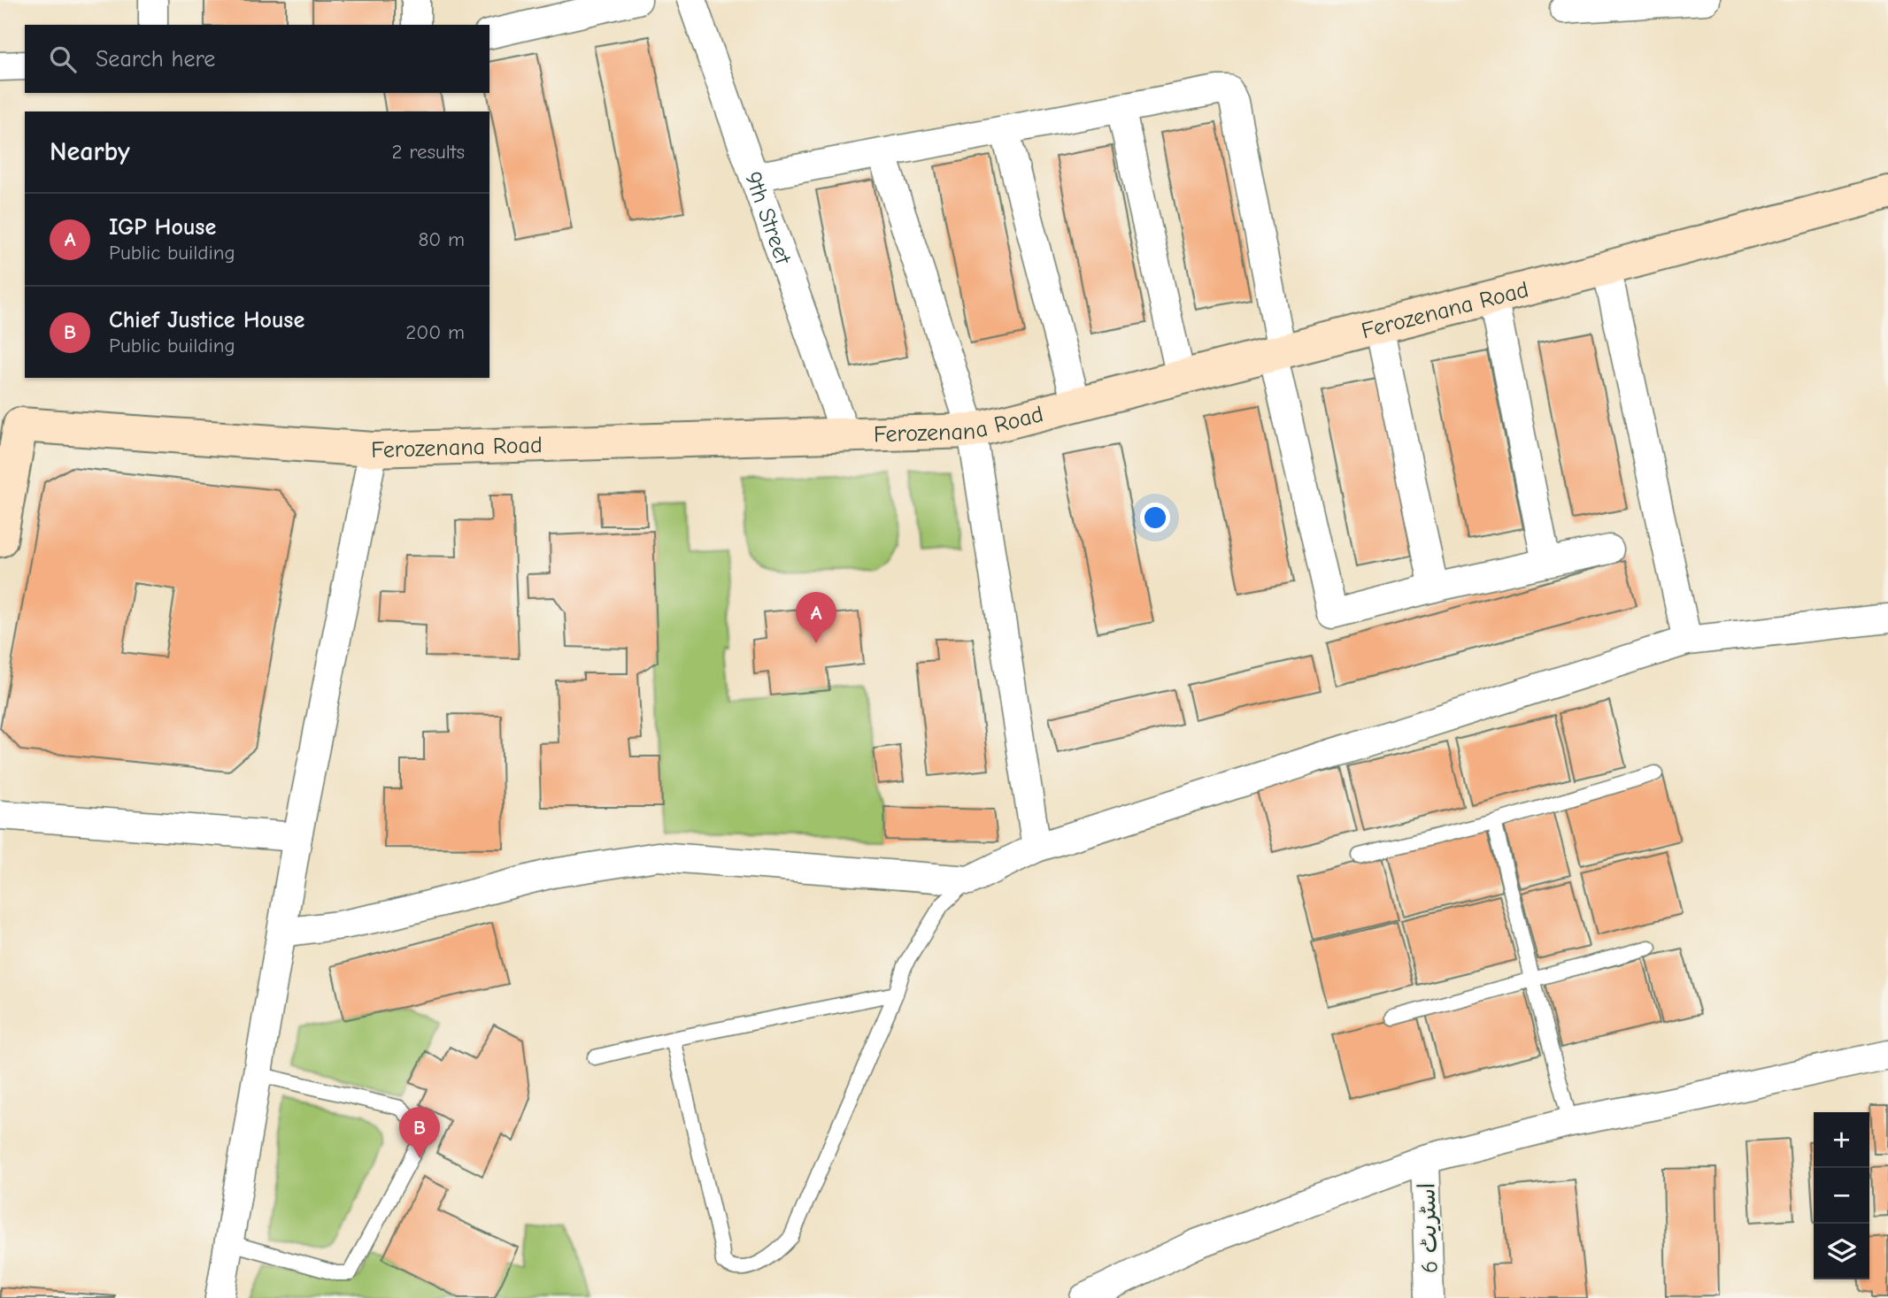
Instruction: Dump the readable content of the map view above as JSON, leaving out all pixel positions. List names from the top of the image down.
{
  "streets": {
    "street": ["9th Street", "Ferozenana Road", "اسٹریٹ 6"]
  },
  "crossings": [
    ["9th Street", "Ferozenana Road"]
  ],
  "page": {
    "search": "Search here",
    "heading": ["Nearby", "2 results"],
    "list": [
      {
        "mark": "A",
        "name": "IGP House",
        "note": "Public building",
        "value": "80 m"
      },
      {
        "mark": "B",
        "name": "Chief Justice House",
        "note": "Public building",
        "value": "200 m"
      }
    ],
    "pins": ["A", "B"],
    "map_buttons": ["+", "−"]
  }
}
